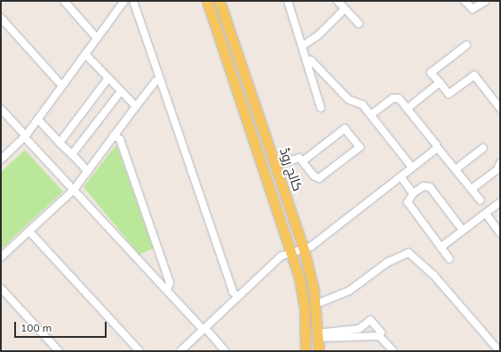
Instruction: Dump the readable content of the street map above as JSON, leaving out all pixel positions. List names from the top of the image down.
{
  "streets": {
    "main road": ["کالج روڈ"]
  },
  "scale_bar": "100 m"
}
